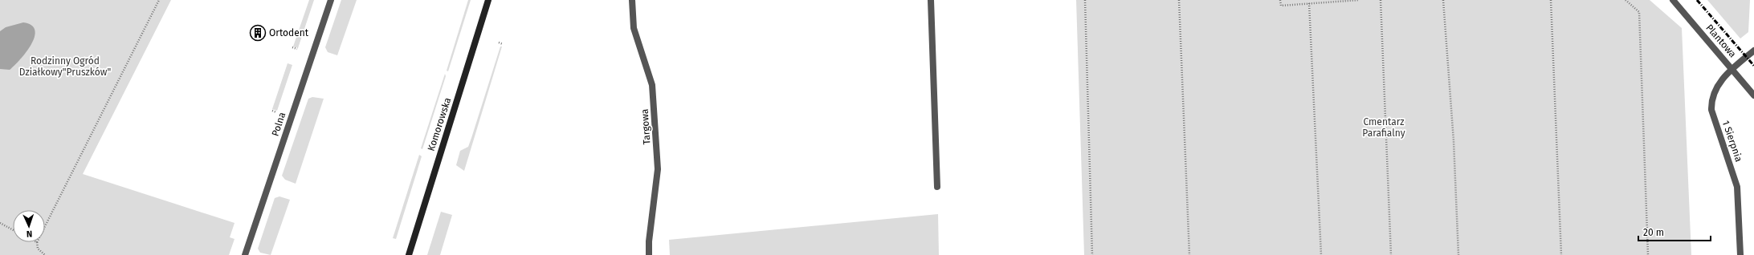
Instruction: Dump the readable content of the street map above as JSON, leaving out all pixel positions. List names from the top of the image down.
{
  "streets": {
    "street": [
      "Plantowa",
      "Polna",
      "Komorowska",
      "Targowa",
      "1 Sierpnia"
    ]
  },
  "crossings": [
    ["Plantowa", "1 Sierpnia"]
  ],
  "parks": ["Rodzinny Ogród Działkowy\"Pruszków\"", "Cmentarz Parafialny"],
  "places": {
    "building": ["Ortodent"]
  },
  "scale_bar": "20 m",
  "north": "bottom"
}
